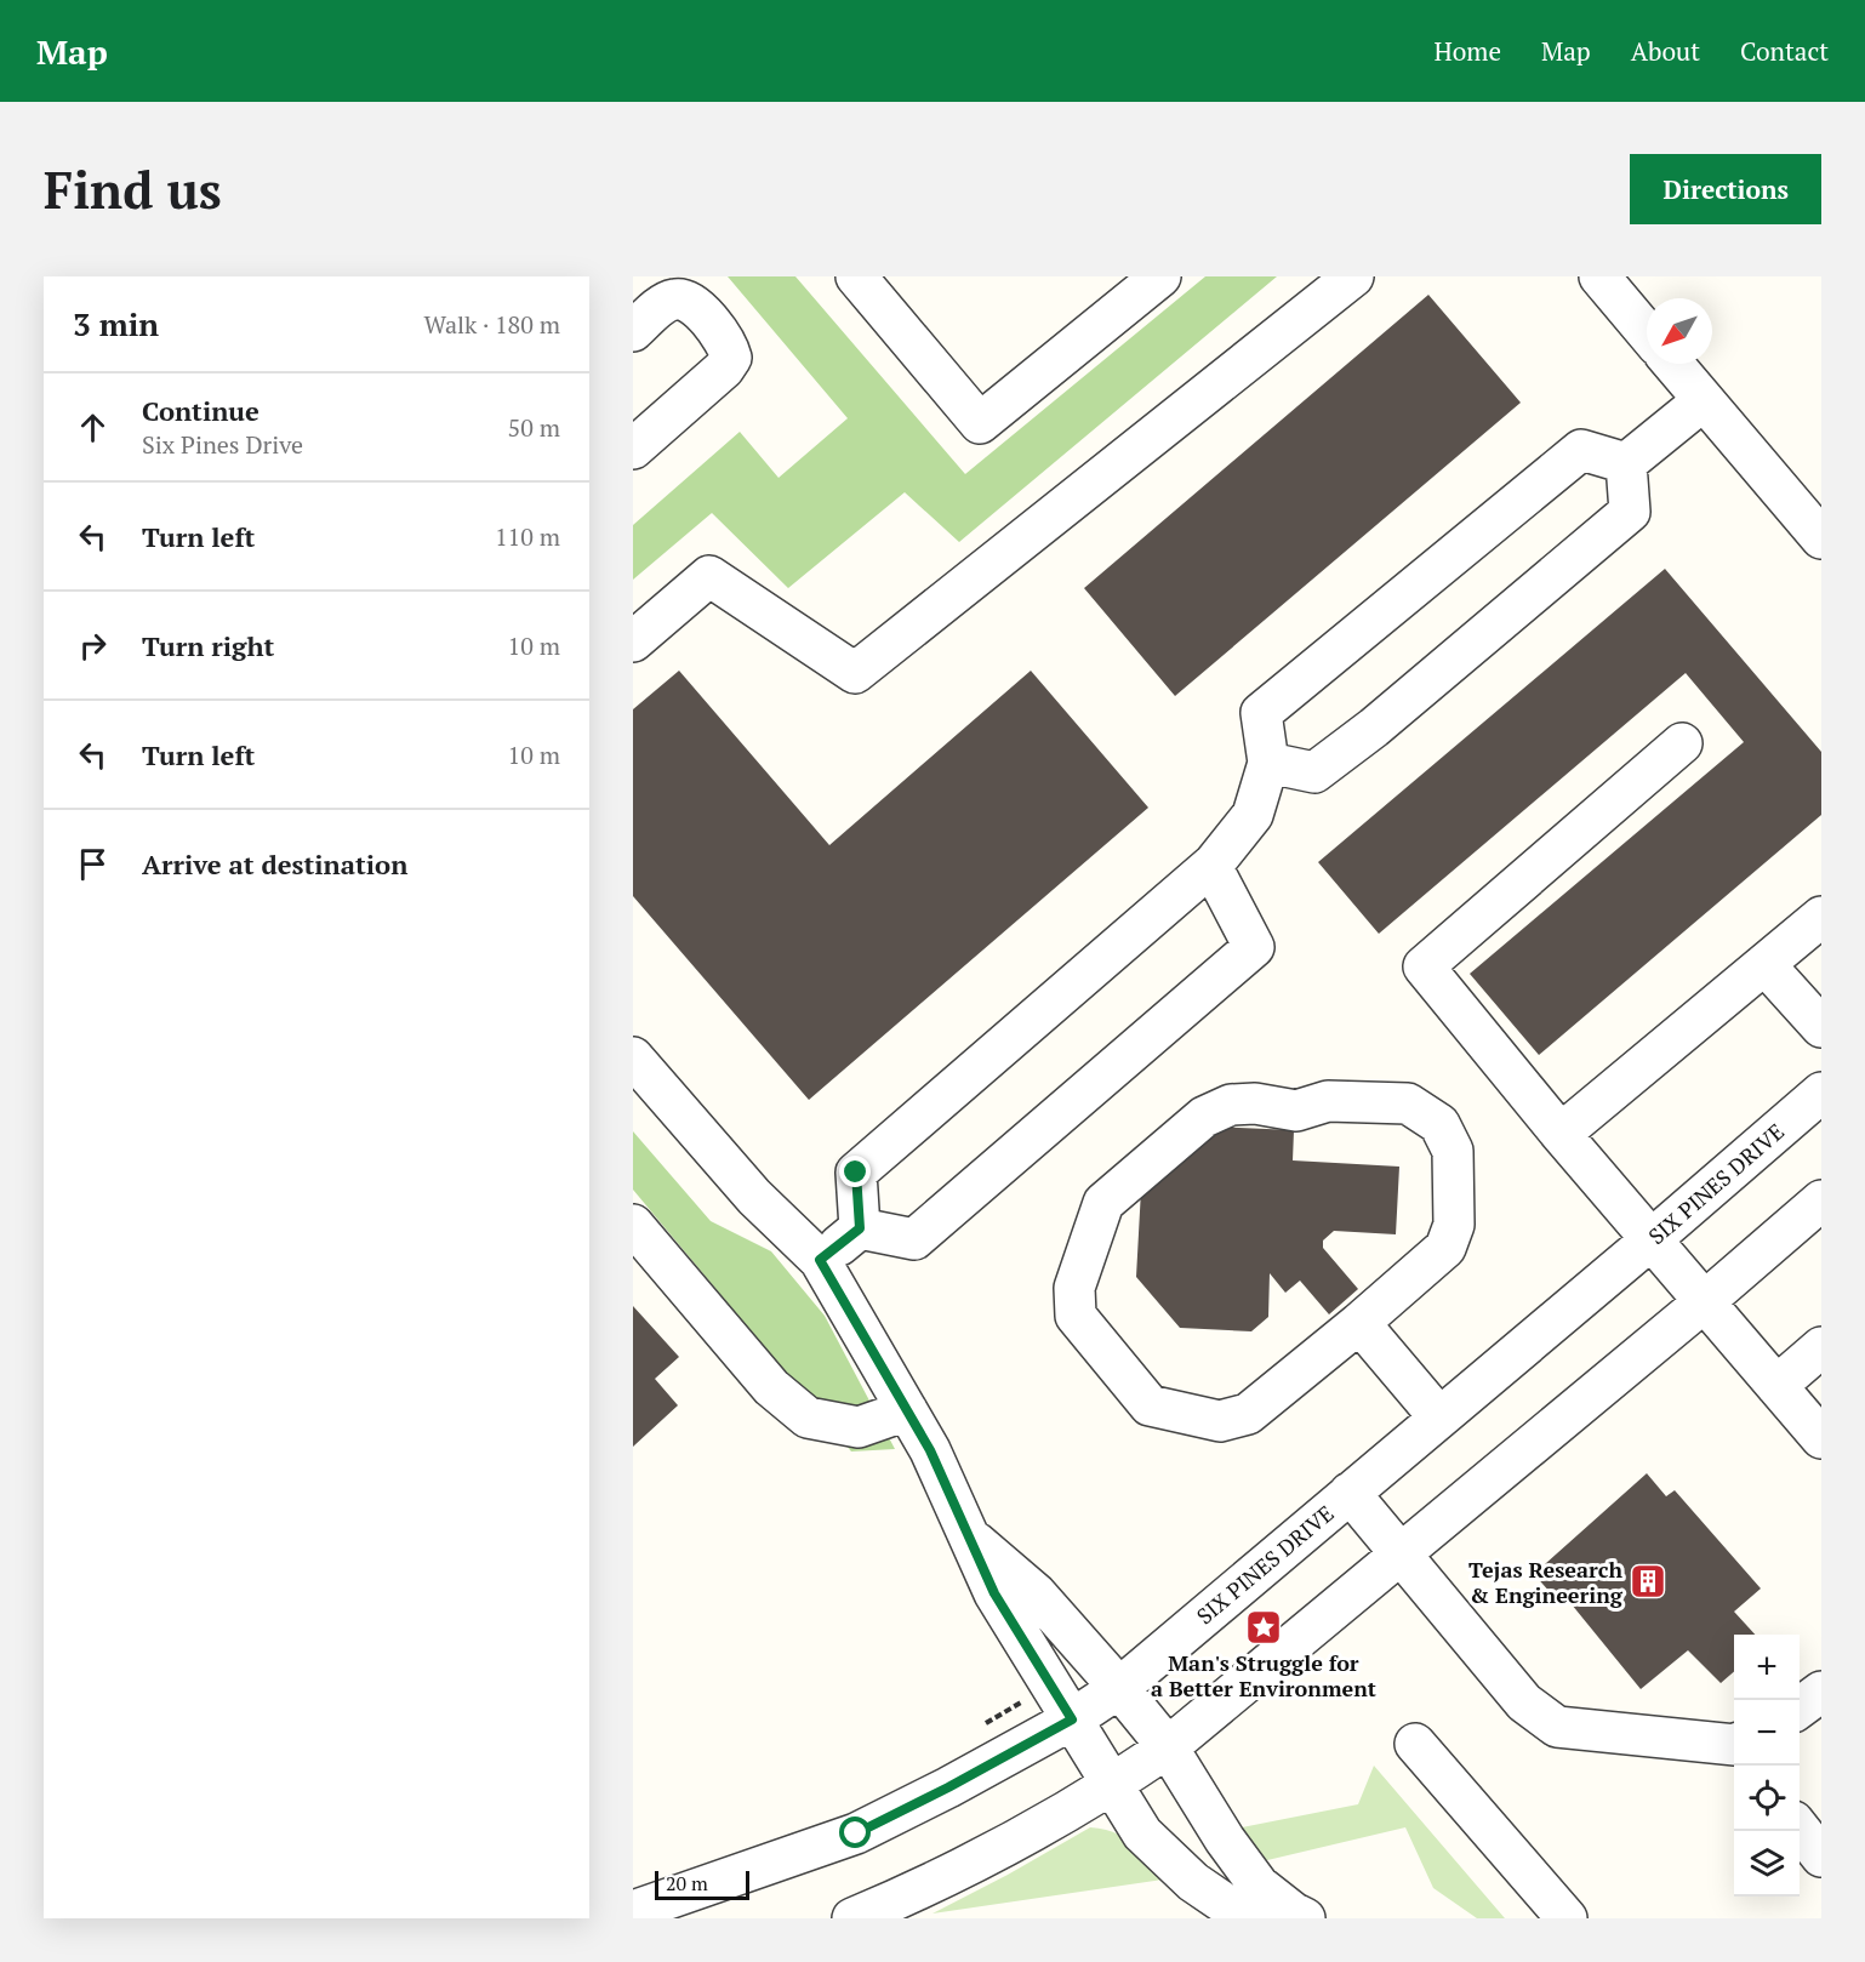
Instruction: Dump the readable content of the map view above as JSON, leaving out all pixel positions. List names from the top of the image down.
{
  "streets": {
    "street": ["SIX PINES DRIVE"]
  },
  "places": {
    "building": ["Tejas Research & Engineering"],
    "place": ["Man's Struggle for a Better Environment"]
  },
  "scale_bar": "20 m",
  "north": "bottom left",
  "page": {
    "header": "Map",
    "nav": [
      "Home",
      "Map",
      "About",
      "Contact"
    ],
    "buttons": "Directions",
    "title": "Find us",
    "heading": ["3 min", "Walk · 180 m"],
    "list": [
      ["Continue", "Six Pines Drive", "50 m"],
      ["Turn left", "110 m"],
      ["Turn right", "10 m"],
      ["Turn left", "10 m"],
      "Arrive at destination"
    ],
    "map_buttons": ["+", "−"],
    "scale": "20 m"
  }
}
